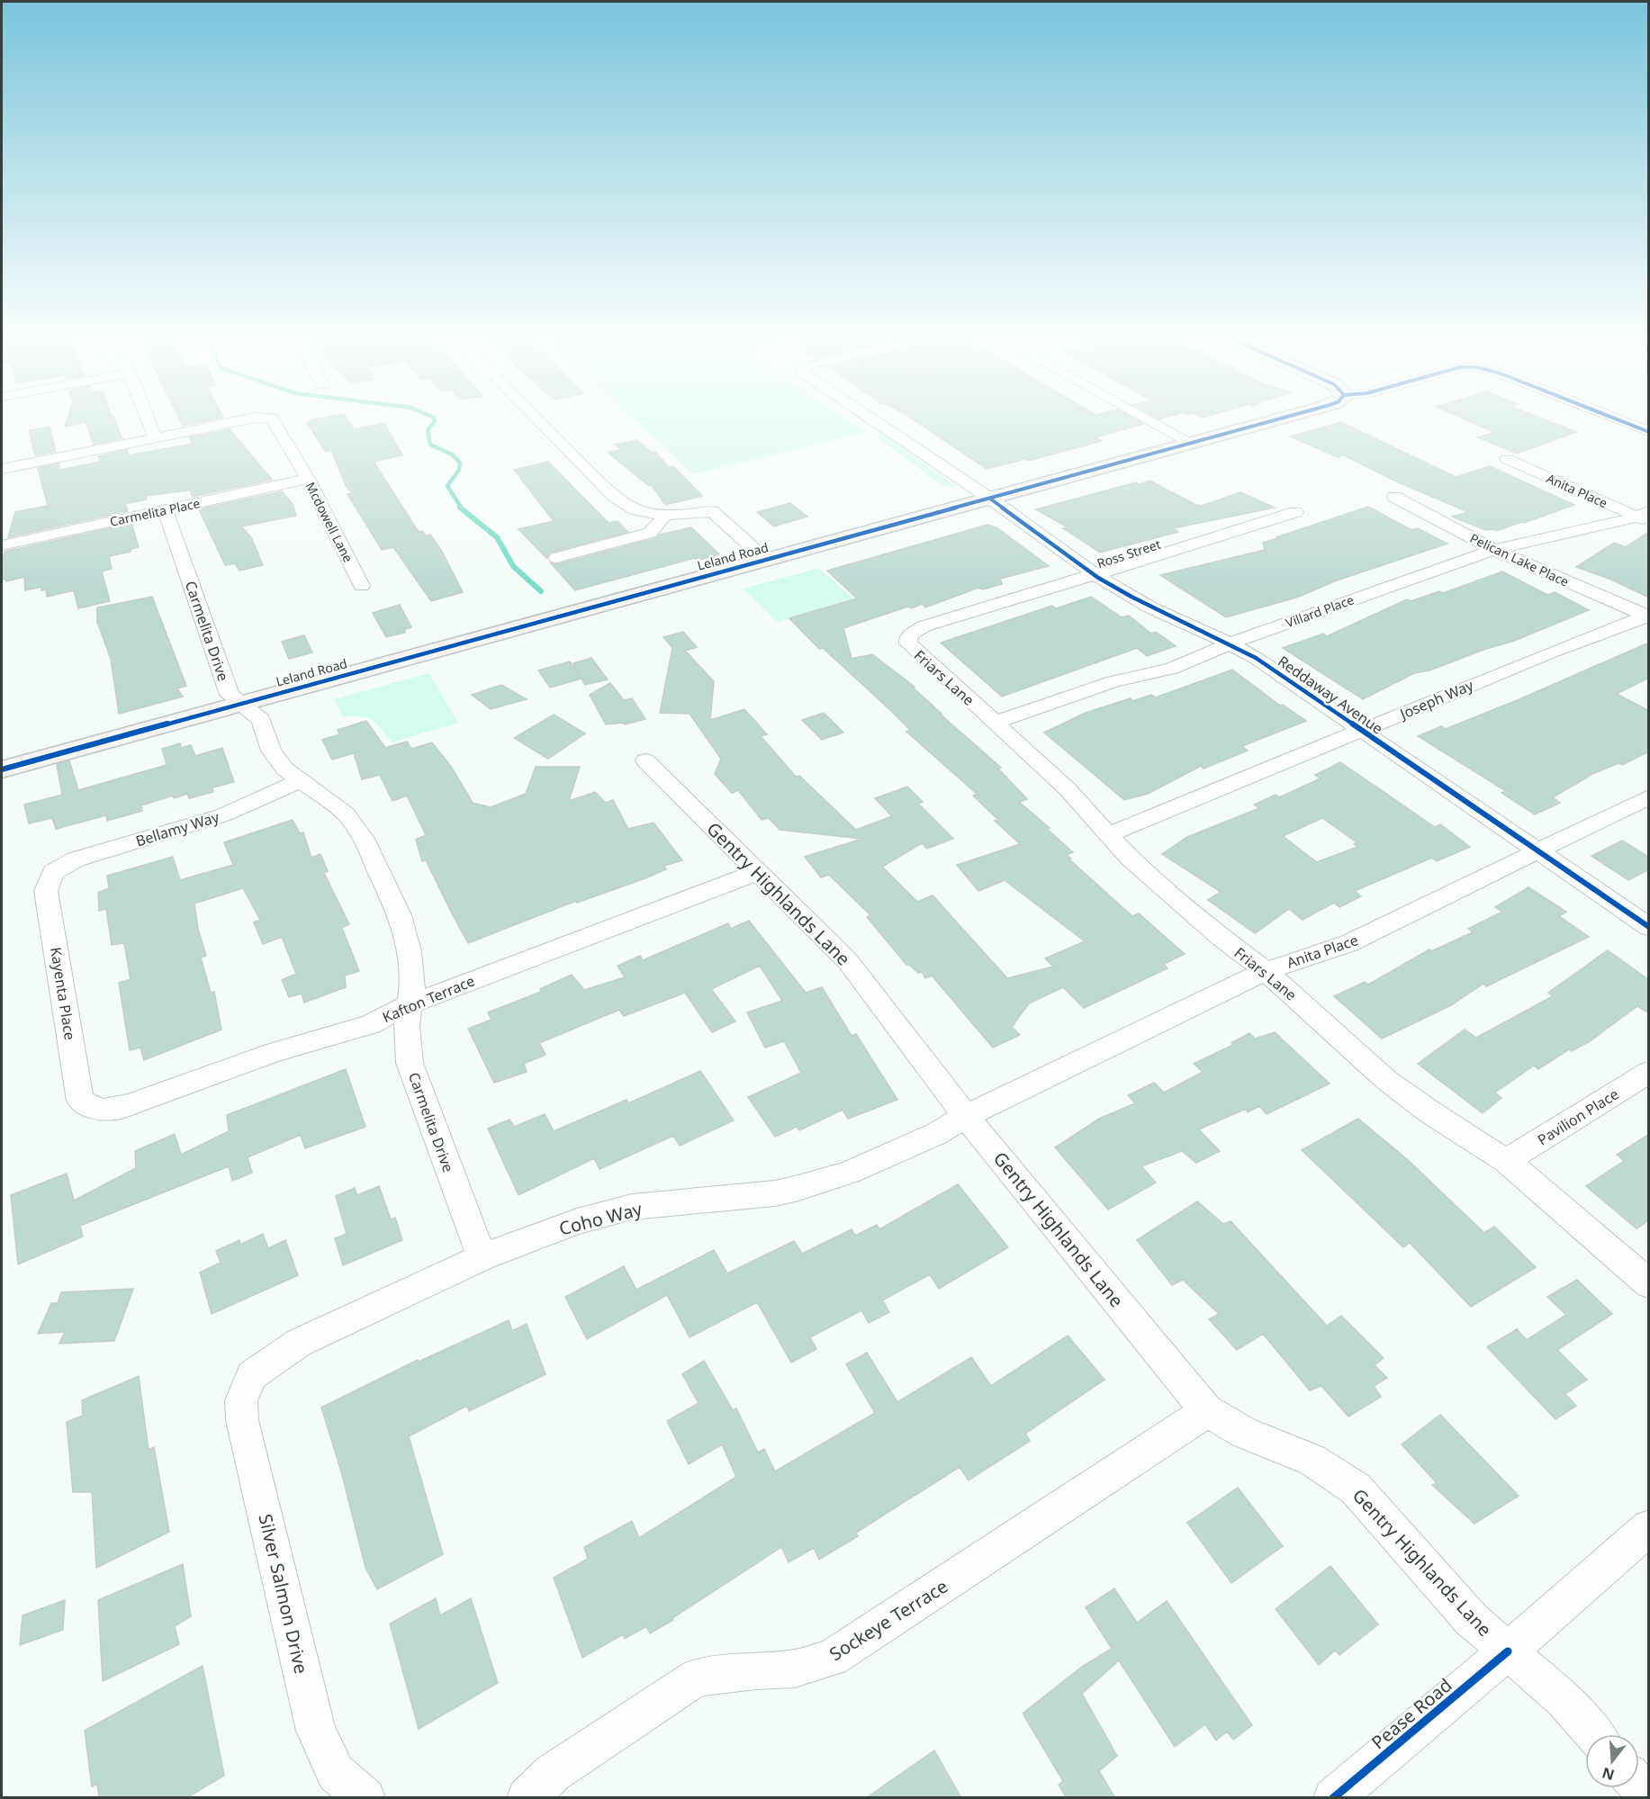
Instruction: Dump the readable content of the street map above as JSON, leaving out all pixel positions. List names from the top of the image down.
{
  "streets": {
    "street": [
      "Anita Place",
      "Carmelita Place",
      "Mcdowell Lane",
      "Ross Street",
      "Leland Road",
      "Pelican Lake Place",
      "Villard Place",
      "Carmelita Drive",
      "Friars Lane",
      "Reddaway Avenue",
      "Joseph Way",
      "Bellamy Way",
      "Gentry Highlands Lane",
      "Kayenta Place",
      "Kafton Terrace",
      "Pavilion Place",
      "Coho Way",
      "Silver Salmon Drive",
      "Sockeye Terrace",
      "Pease Road"
    ]
  },
  "crossings": [
    ["Anita Place", "Villard Place"],
    ["Anita Place", "Friars Lane"],
    ["Anita Place", "Reddaway Avenue"],
    ["Anita Place", "Gentry Highlands Lane"],
    ["Anita Place", "Coho Way"],
    ["Carmelita Place", "Mcdowell Lane"],
    ["Carmelita Place", "Carmelita Drive"],
    ["Ross Street", "Friars Lane"],
    ["Ross Street", "Reddaway Avenue"],
    ["Leland Road", "Carmelita Drive"],
    ["Leland Road", "Reddaway Avenue"],
    ["Pelican Lake Place", "Villard Place"],
    ["Pelican Lake Place", "Joseph Way"],
    ["Villard Place", "Friars Lane"],
    ["Villard Place", "Reddaway Avenue"],
    ["Carmelita Drive", "Bellamy Way"],
    ["Carmelita Drive", "Kafton Terrace"],
    ["Carmelita Drive", "Coho Way"],
    ["Friars Lane", "Joseph Way"],
    ["Friars Lane", "Pavilion Place"],
    ["Reddaway Avenue", "Joseph Way"],
    ["Bellamy Way", "Kayenta Place"],
    ["Gentry Highlands Lane", "Kafton Terrace"],
    ["Gentry Highlands Lane", "Coho Way"],
    ["Gentry Highlands Lane", "Sockeye Terrace"],
    ["Gentry Highlands Lane", "Pease Road"],
    ["Kayenta Place", "Kafton Terrace"],
    ["Coho Way", "Silver Salmon Drive"]
  ],
  "north": "bottom"
}
